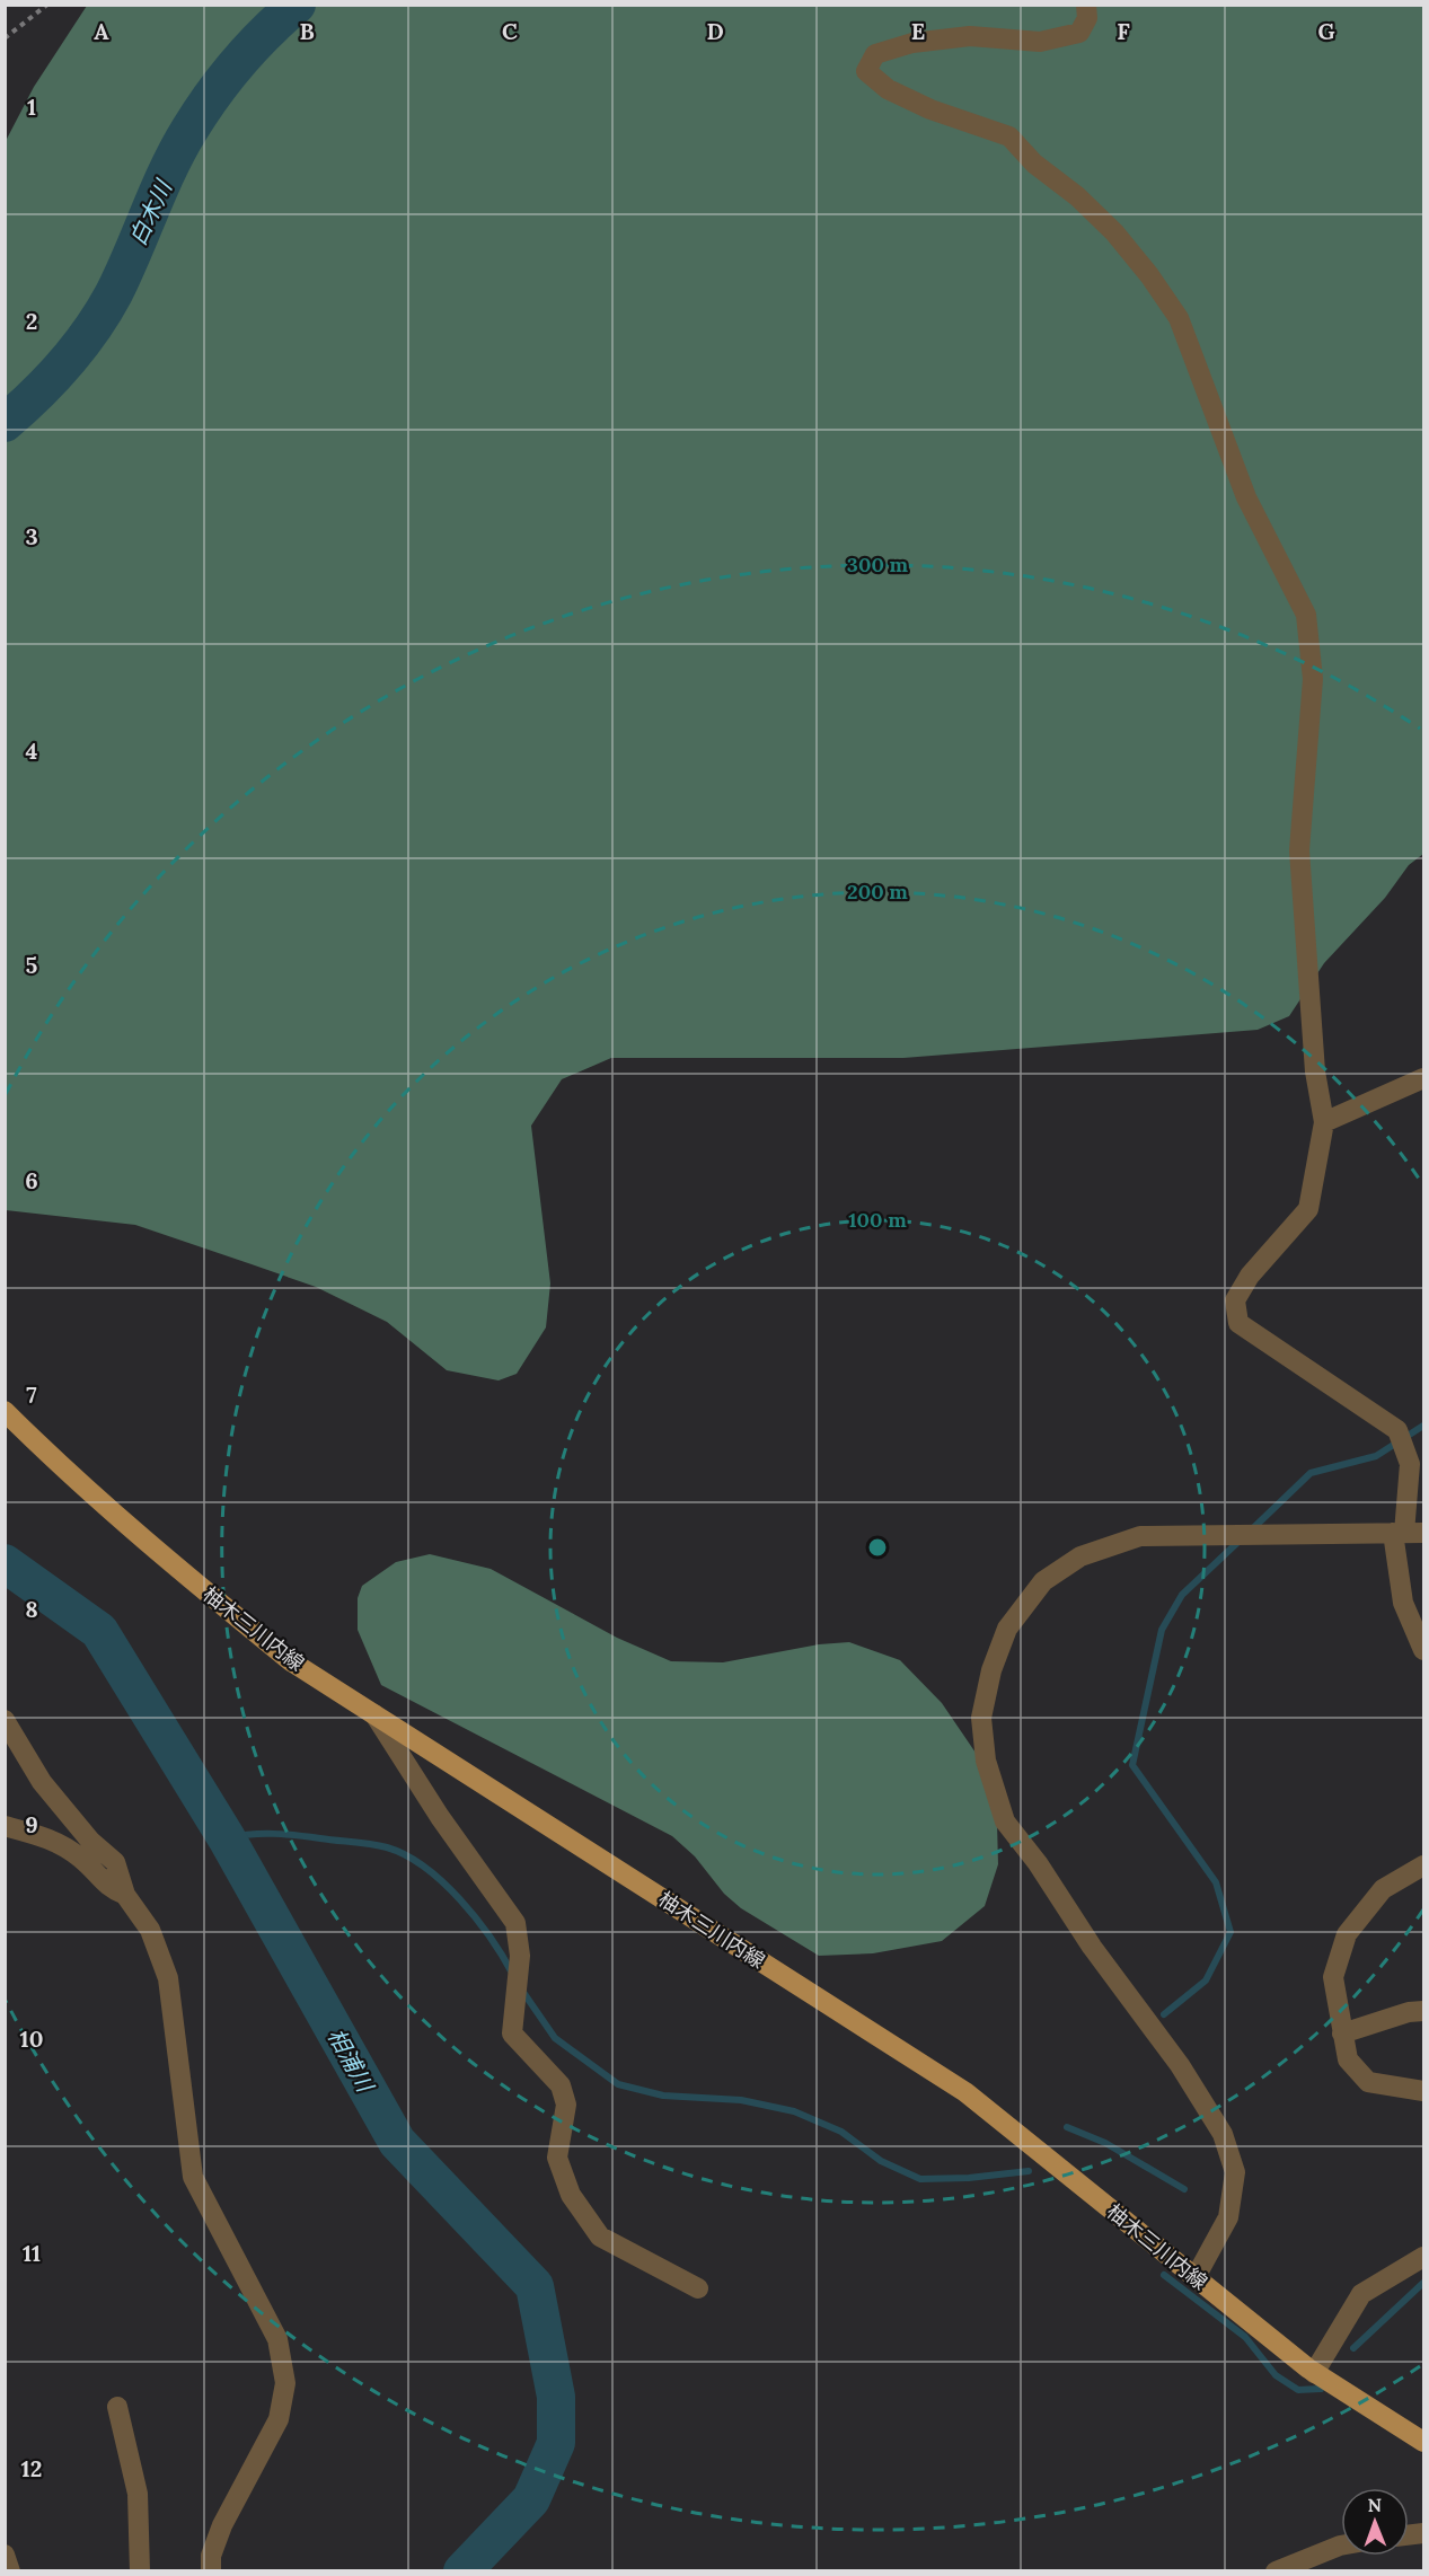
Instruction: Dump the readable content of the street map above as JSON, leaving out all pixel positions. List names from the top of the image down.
{
  "streets": {
    "main road": ["柚木三川内線"]
  },
  "water": ["白木川", "相浦川"],
  "north": "top",
  "grid": {
    "columns": [
      "A",
      "B",
      "C",
      "D",
      "E",
      "F",
      "G"
    ],
    "rows": [
      "1",
      "2",
      "3",
      "4",
      "5",
      "6",
      "7",
      "8",
      "9",
      "10",
      "11",
      "12"
    ]
  },
  "rings": ["300 m", "200 m", "100 m"]
}
